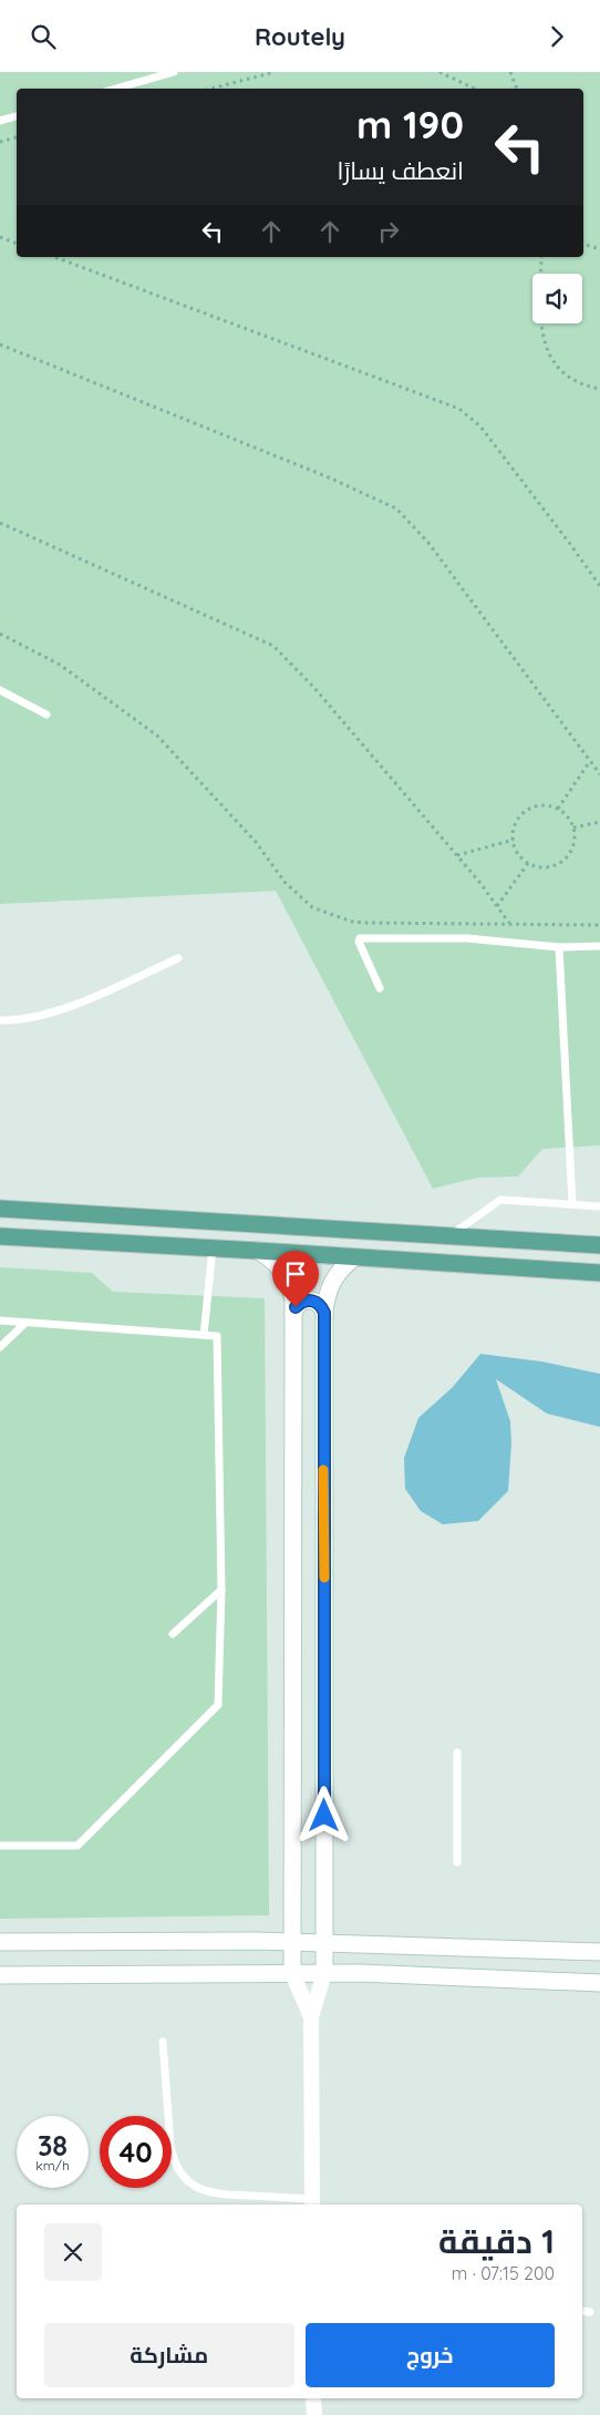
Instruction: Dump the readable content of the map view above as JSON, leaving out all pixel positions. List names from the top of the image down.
{
  "page": {
    "header": "Routely",
    "turn": ["190 m", "انعطف يسارًا"],
    "speed": "38 km/h",
    "limit": "40",
    "heading": ["1 دقيقة", "200 m · 07:15"],
    "buttons": ["خروج", "مشاركة"]
  }
}
